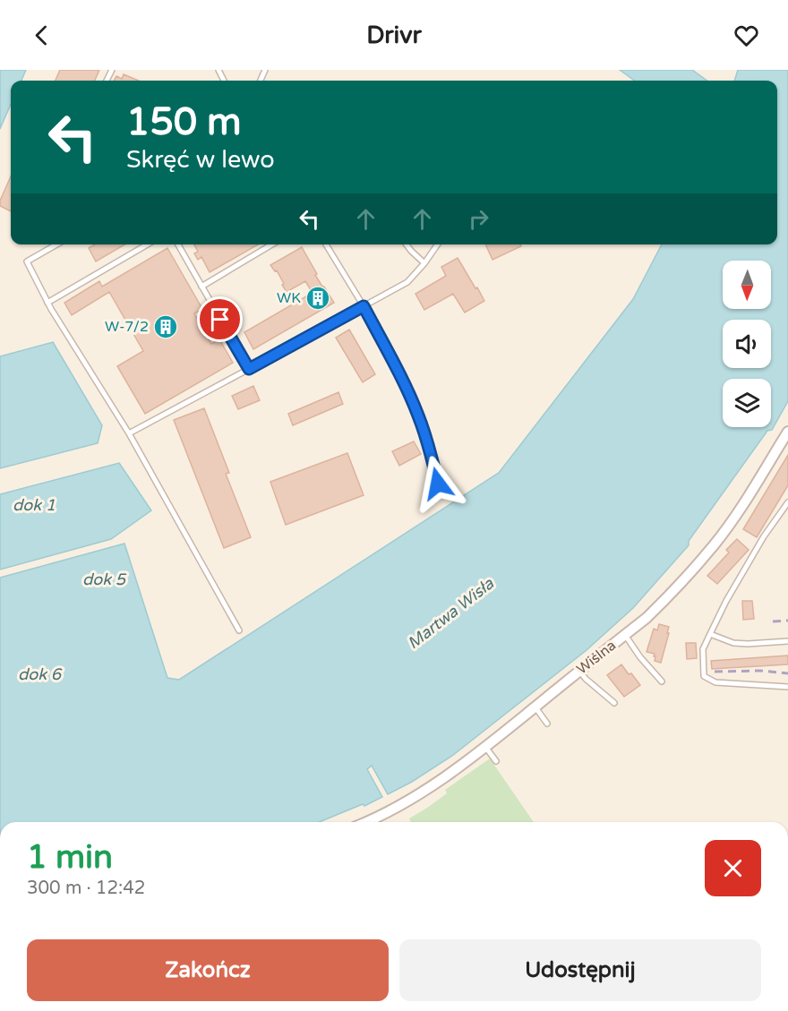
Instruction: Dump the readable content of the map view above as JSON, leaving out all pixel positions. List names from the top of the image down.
{
  "streets": {
    "street": ["Wiślna"]
  },
  "water": [
    "dok 1",
    "dok 5",
    "Martwa Wisła",
    "dok 6"
  ],
  "places": {
    "building": ["WK", "W-7/2"]
  },
  "north": "bottom",
  "page": {
    "header": "Drivr",
    "turn": ["150 m", "Skręć w lewo"],
    "heading": ["1 min", "300 m · 12:42"],
    "buttons": ["Zakończ", "Udostępnij"]
  }
}
